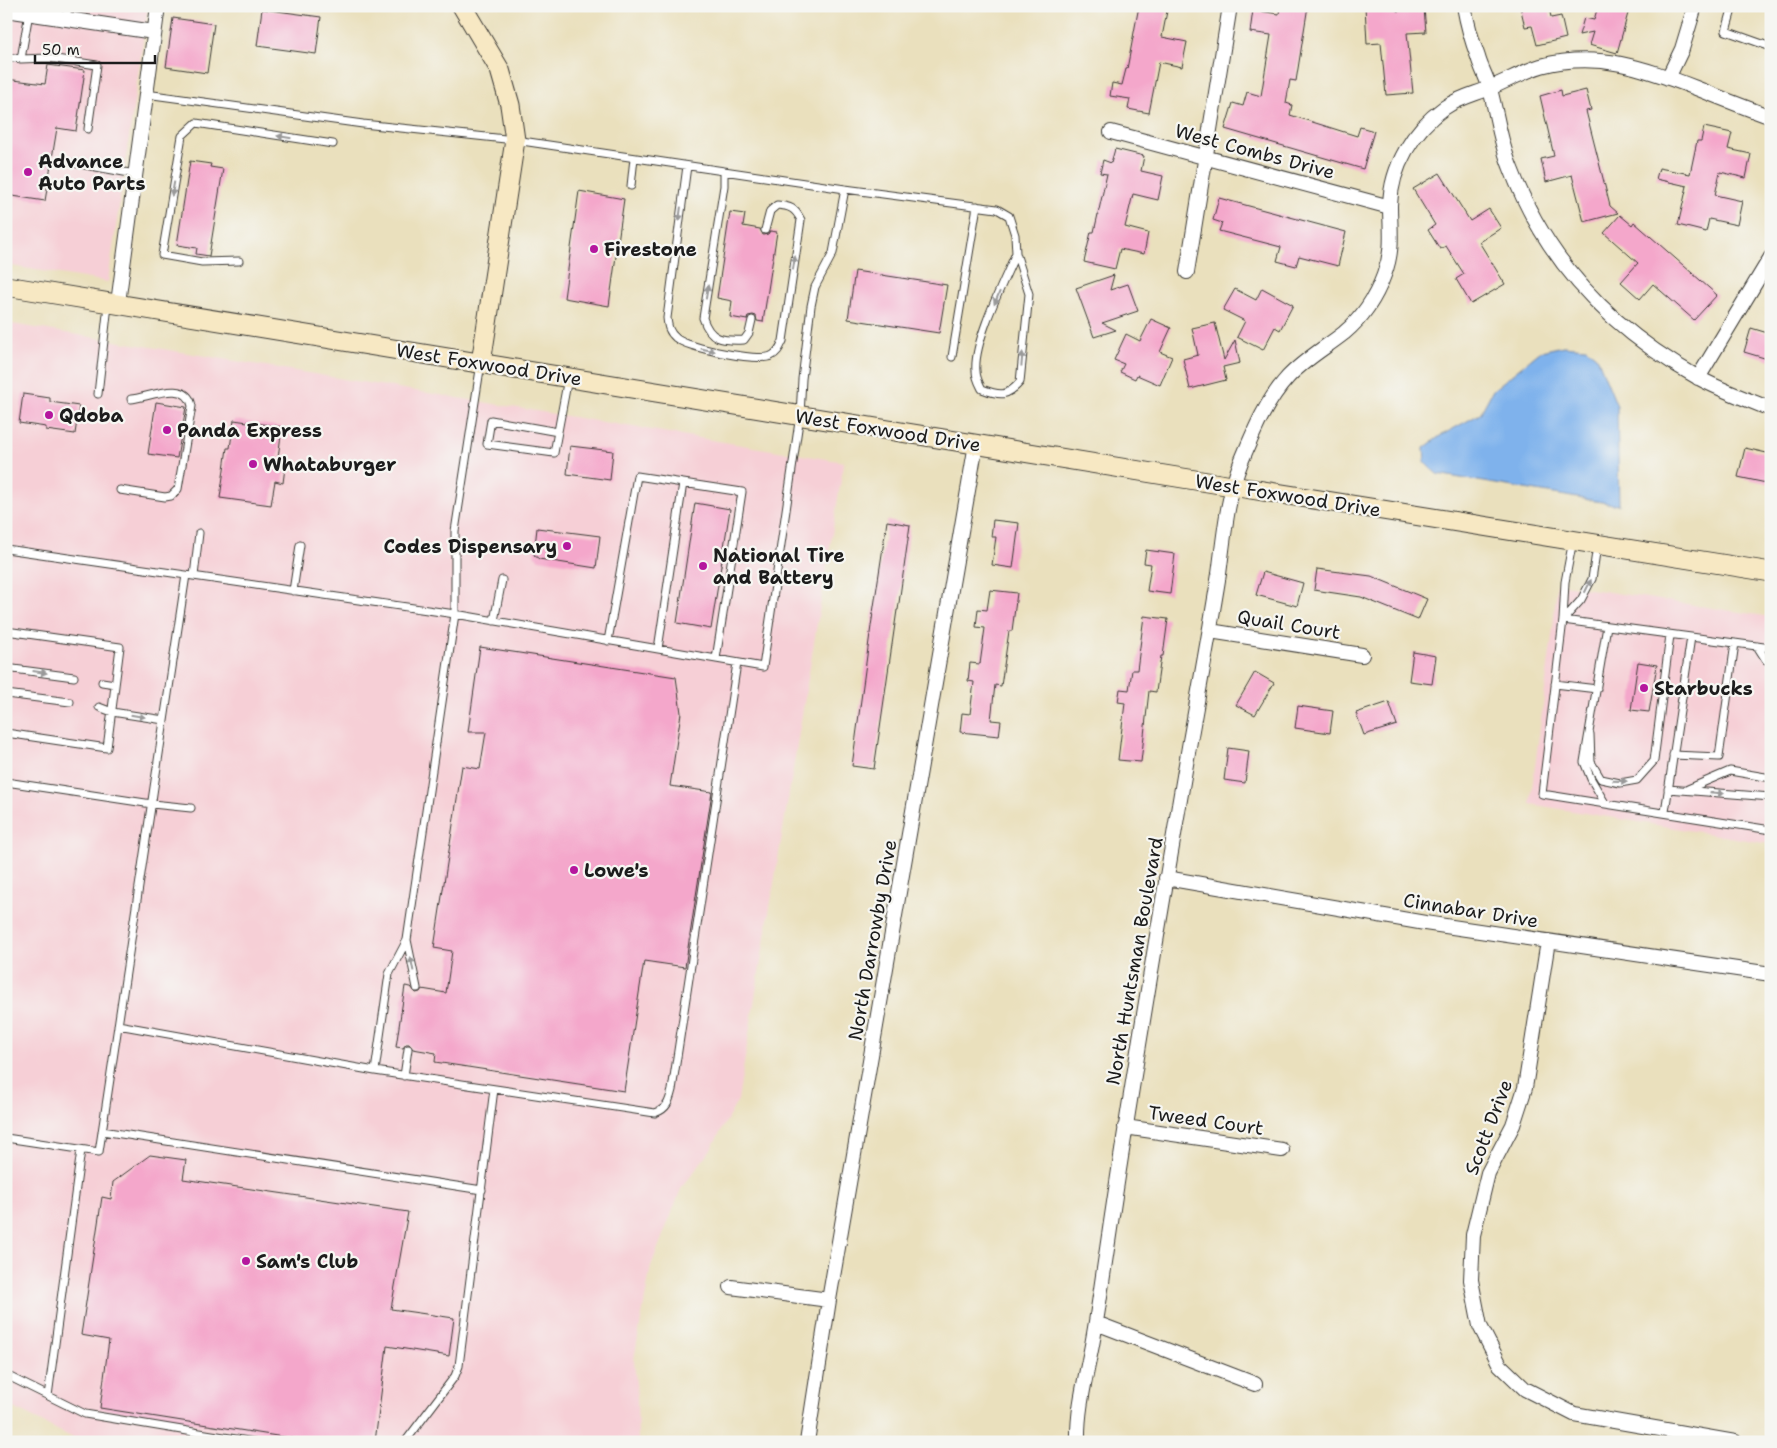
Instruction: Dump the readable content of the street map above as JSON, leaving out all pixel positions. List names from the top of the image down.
{
  "streets": {
    "main road": ["West Foxwood Drive"],
    "street": [
      "West Combs Drive",
      "Quail Court",
      "Cinnabar Drive",
      "North Darrowby Drive",
      "North Huntsman Boulevard",
      "Tweed Court",
      "Scott Drive"
    ]
  },
  "crossings": [
    ["West Combs Drive", "North Huntsman Boulevard"],
    ["West Foxwood Drive", "North Darrowby Drive"],
    ["West Foxwood Drive", "North Huntsman Boulevard"],
    ["Quail Court", "North Huntsman Boulevard"],
    ["Cinnabar Drive", "North Huntsman Boulevard"],
    ["Cinnabar Drive", "Scott Drive"],
    ["North Huntsman Boulevard", "Tweed Court"]
  ],
  "places": [
    "Advance Auto Parts",
    "Firestone",
    "Qdoba",
    "Panda Express",
    "Whataburger",
    "Codes Dispensary",
    "National Tire and Battery",
    "Starbucks",
    "Lowe's",
    "Sam's Club"
  ],
  "scale_bar": "50 m"
}
